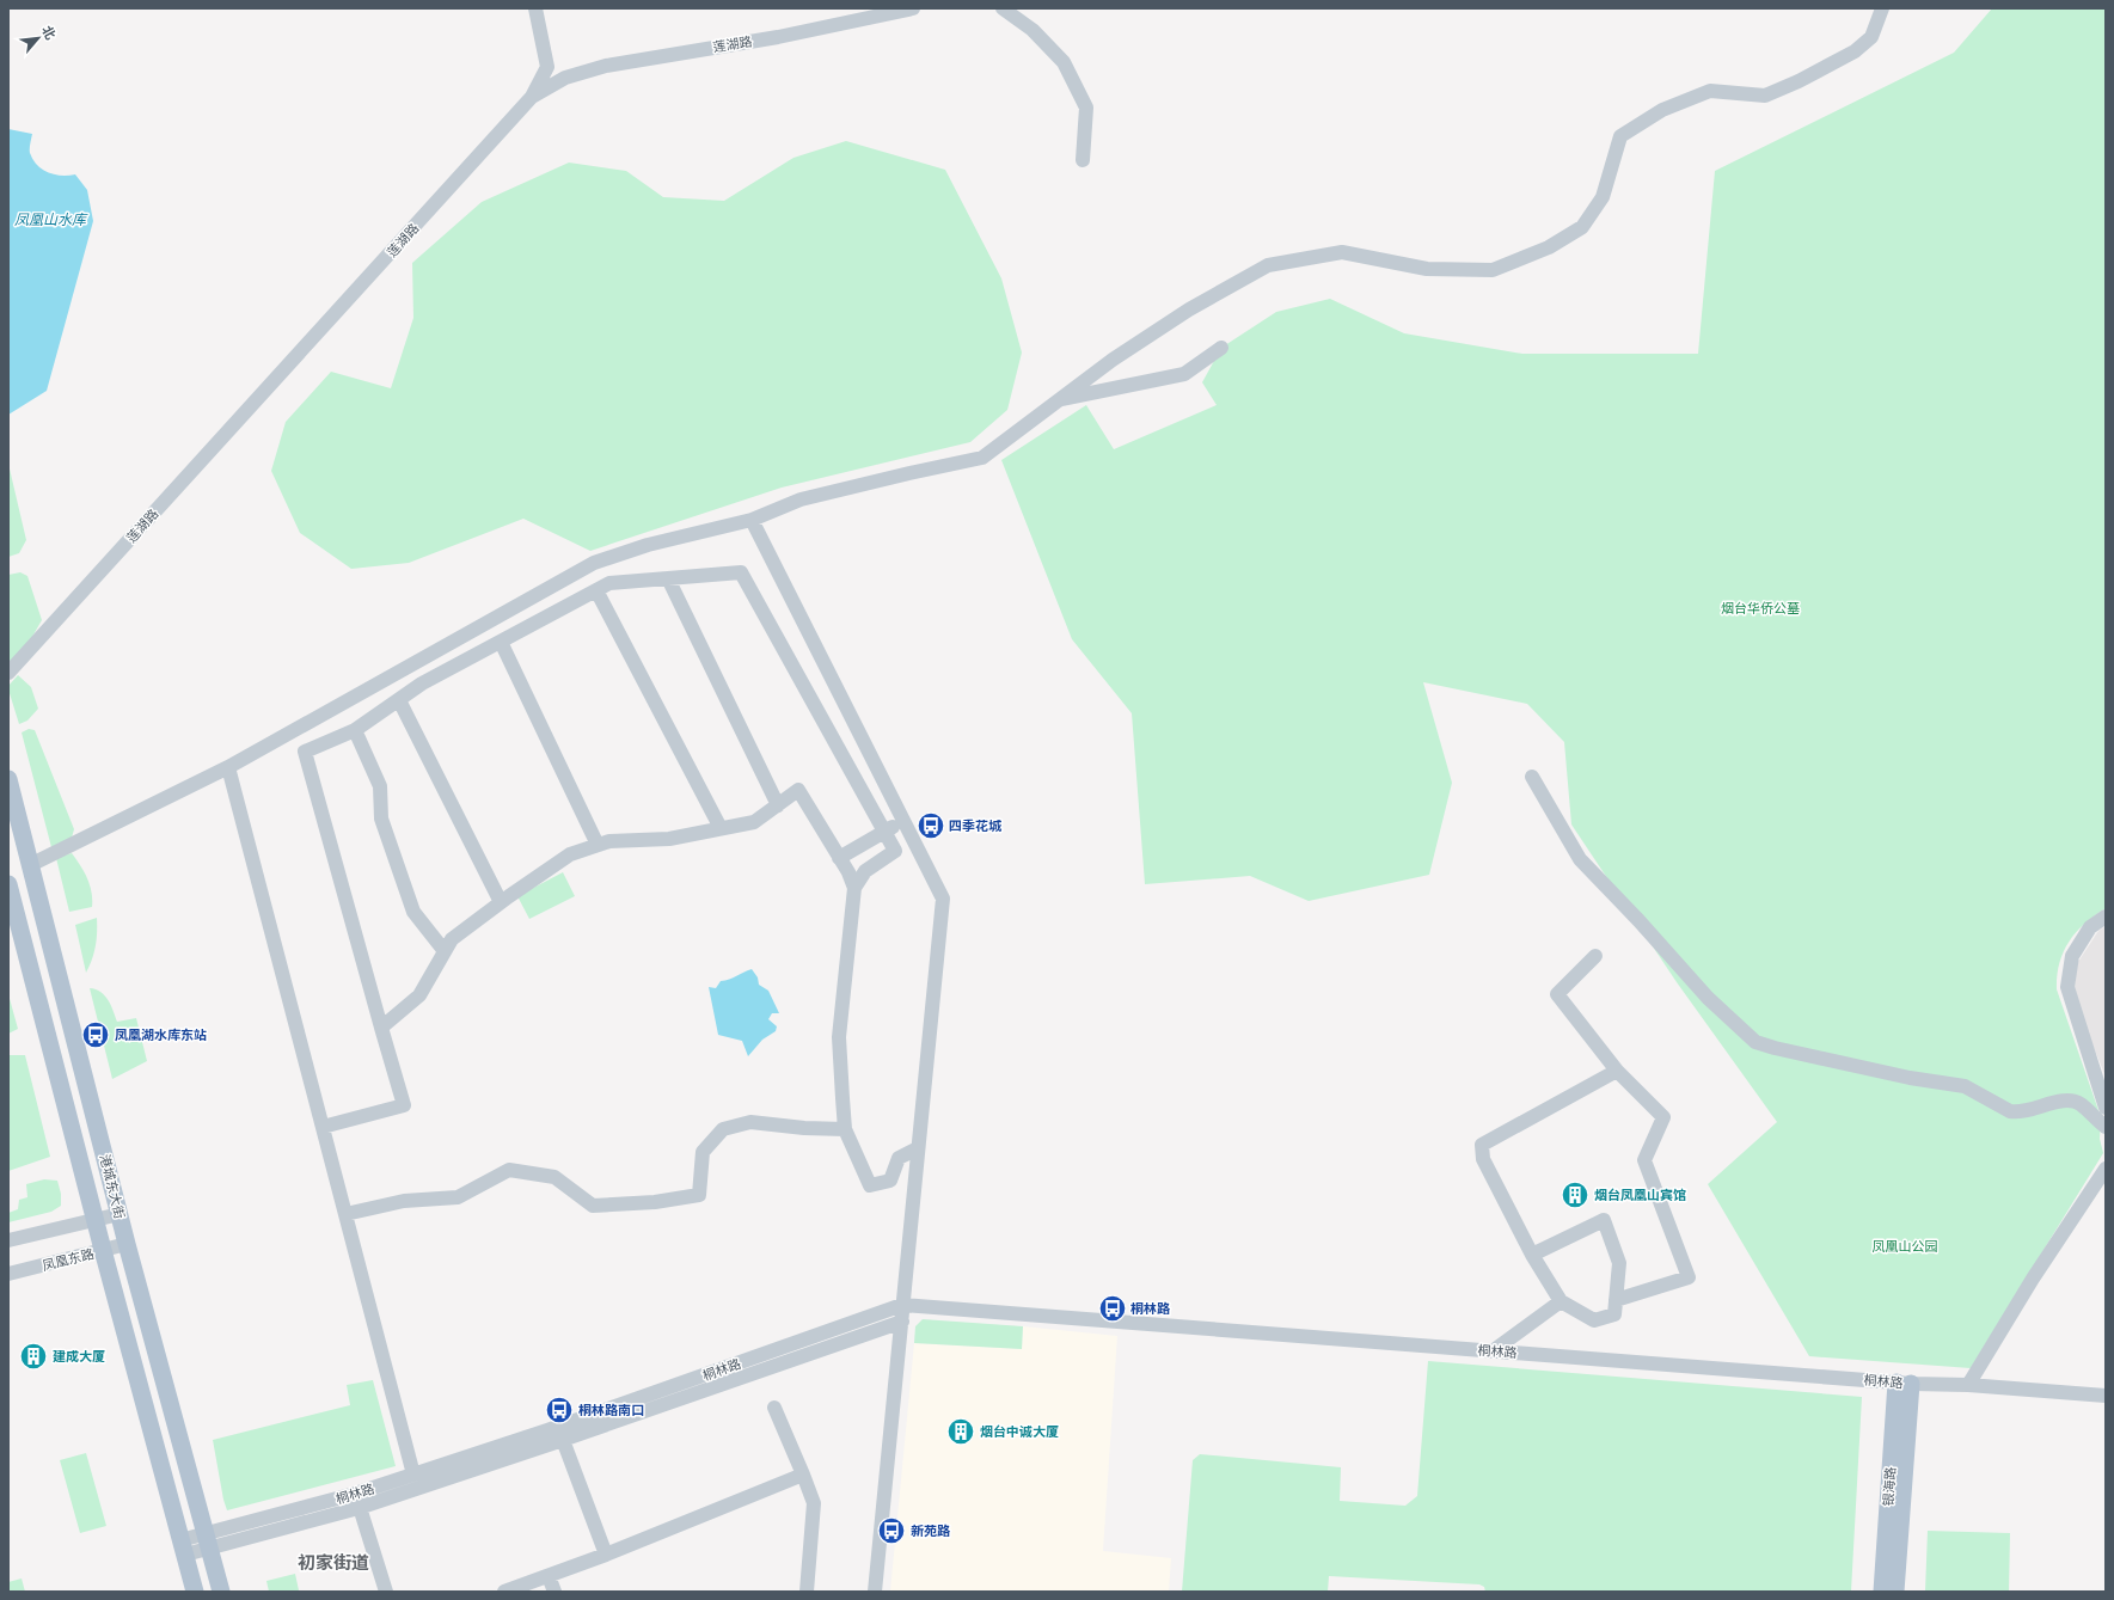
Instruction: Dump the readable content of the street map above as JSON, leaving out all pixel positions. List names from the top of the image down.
{
  "streets": {
    "main road": ["港城东大街", "银海路"],
    "street": ["莲湖路", "凤凰东路", "桐林路"]
  },
  "crossings": [
    ["港城东大街", "凤凰东路"],
    ["港城东大街", "桐林路"],
    ["桐林路", "银海路"]
  ],
  "districts": ["初家街道"],
  "water": ["凤凰山水库"],
  "parks": ["烟台华侨公墓", "凤凰山公园"],
  "places": {
    "bus stop": [
      "四季花城",
      "凤凰湖水库东站",
      "桐林路",
      "桐林路南口",
      "新苑路"
    ],
    "building": ["烟台凤凰山宾馆", "建成大厦", "烟台中诚大厦"]
  },
  "north": "top right"
}
